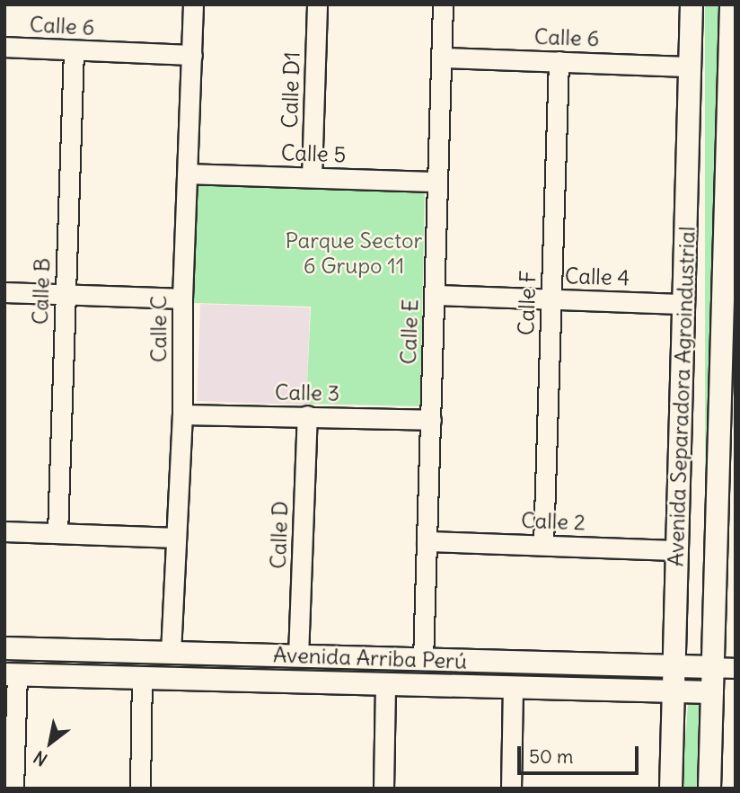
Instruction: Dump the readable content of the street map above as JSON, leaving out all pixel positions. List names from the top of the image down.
{
  "streets": {
    "street": [
      "Calle 6",
      "Calle D1",
      "Calle 5",
      "Calle 4",
      "Calle B",
      "Calle F",
      "Calle C",
      "Calle E",
      "Calle 3",
      "Avenida Separadora Agroindustrial",
      "Calle 2",
      "Calle D",
      "Avenida Arriba Perú"
    ]
  },
  "crossings": [
    ["Calle 6", "Calle B"],
    ["Calle 6", "Calle F"],
    ["Calle 6", "Calle C"],
    ["Calle 6", "Calle E"],
    ["Calle 6", "Avenida Separadora Agroindustrial"],
    ["Calle D1", "Calle 5"],
    ["Calle 5", "Calle C"],
    ["Calle 5", "Calle E"],
    ["Calle 4", "Calle F"],
    ["Calle 4", "Calle E"],
    ["Calle 4", "Avenida Separadora Agroindustrial"],
    ["Calle F", "Calle 2"],
    ["Calle C", "Calle 3"],
    ["Calle C", "Avenida Arriba Perú"],
    ["Calle E", "Calle 3"],
    ["Calle E", "Calle 2"],
    ["Calle E", "Avenida Arriba Perú"],
    ["Calle 3", "Calle D"],
    ["Avenida Separadora Agroindustrial", "Calle 2"],
    ["Avenida Separadora Agroindustrial", "Avenida Arriba Perú"],
    ["Calle D", "Avenida Arriba Perú"]
  ],
  "parks": ["Parque Sector 6 Grupo 11"],
  "scale_bar": "50 m",
  "north": "bottom left"
}
